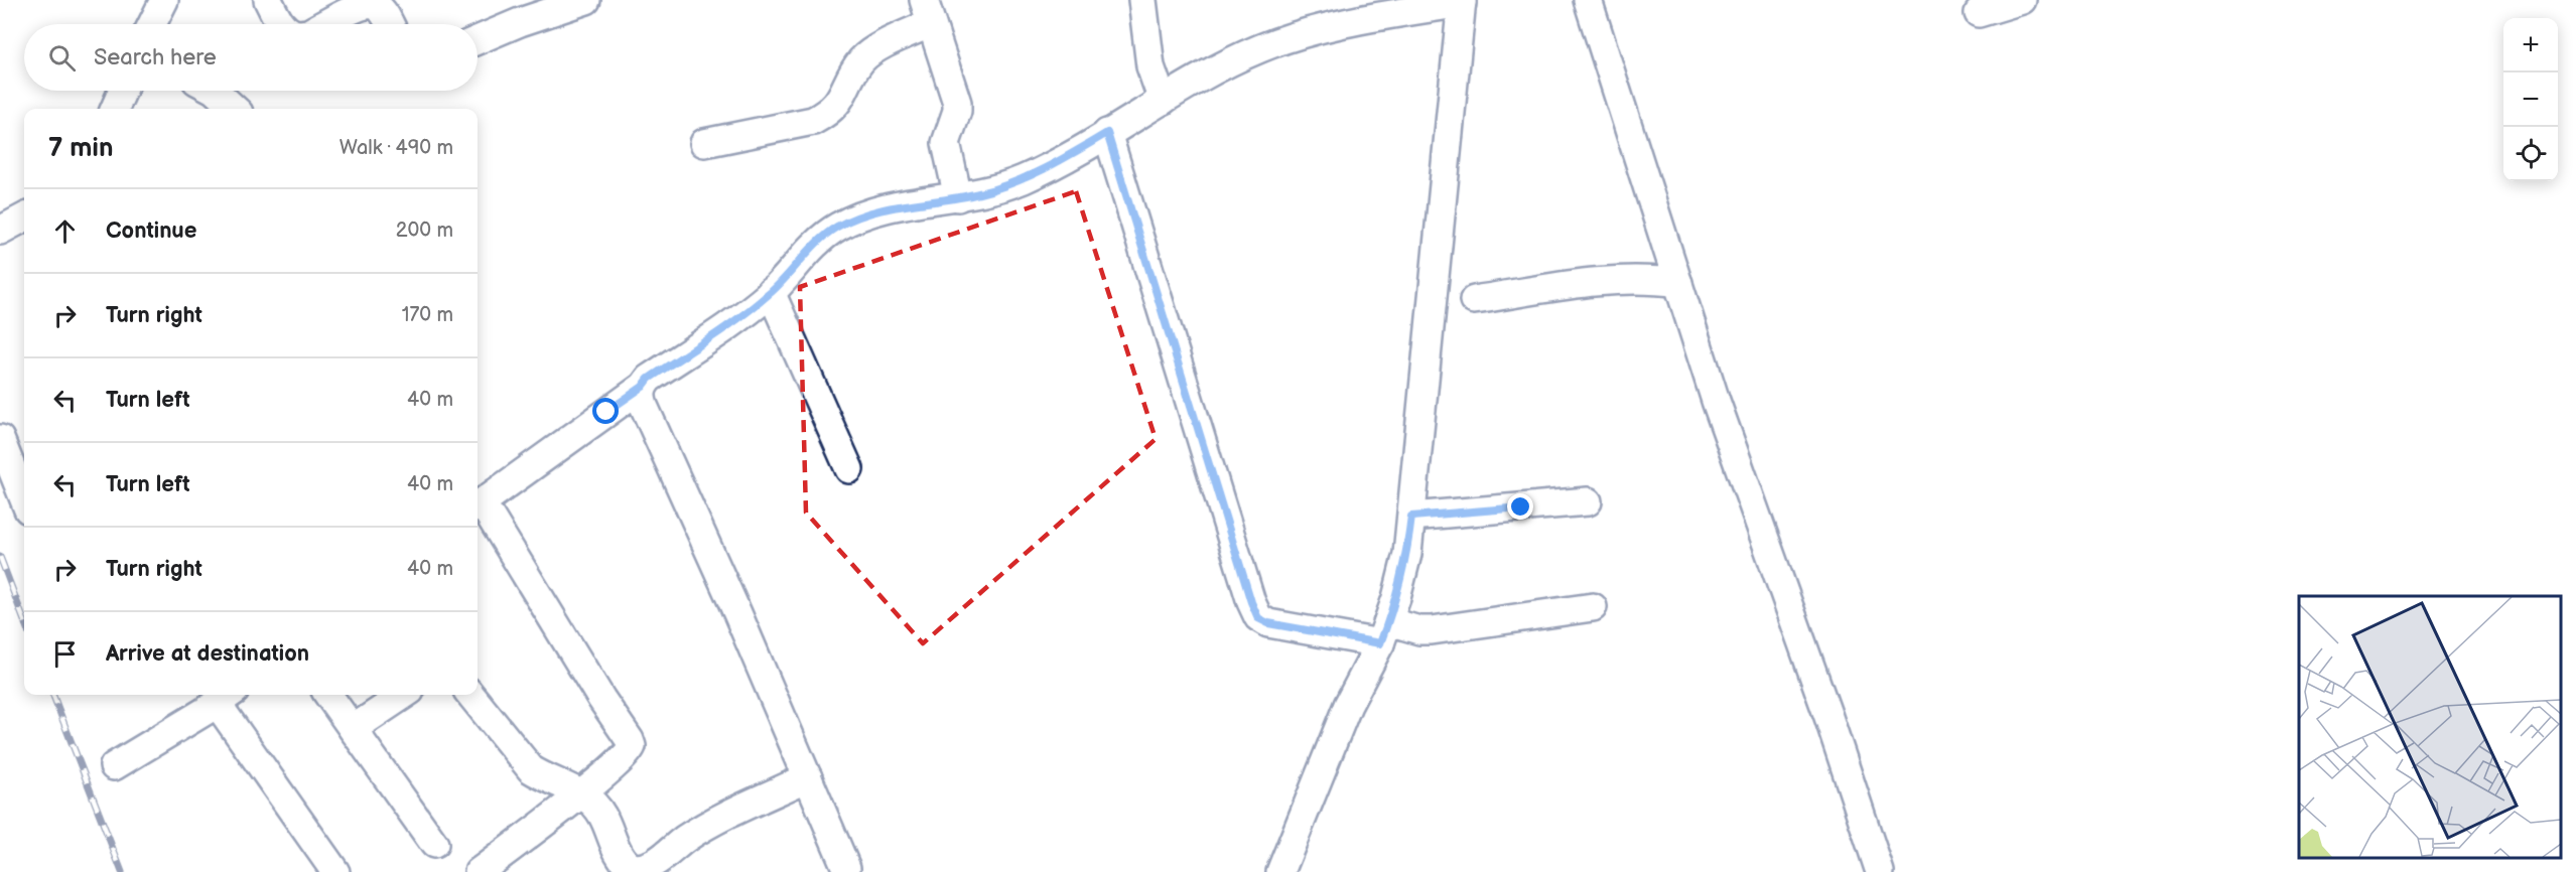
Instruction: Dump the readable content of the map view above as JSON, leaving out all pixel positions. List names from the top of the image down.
{
  "page": {
    "map_buttons": ["+", "−"],
    "search": "Search here",
    "heading": ["7 min", "Walk · 490 m"],
    "list": [
      ["Continue", "200 m"],
      ["Turn right", "170 m"],
      ["Turn left", "40 m"],
      ["Turn left", "40 m"],
      ["Turn right", "40 m"],
      "Arrive at destination"
    ]
  }
}
